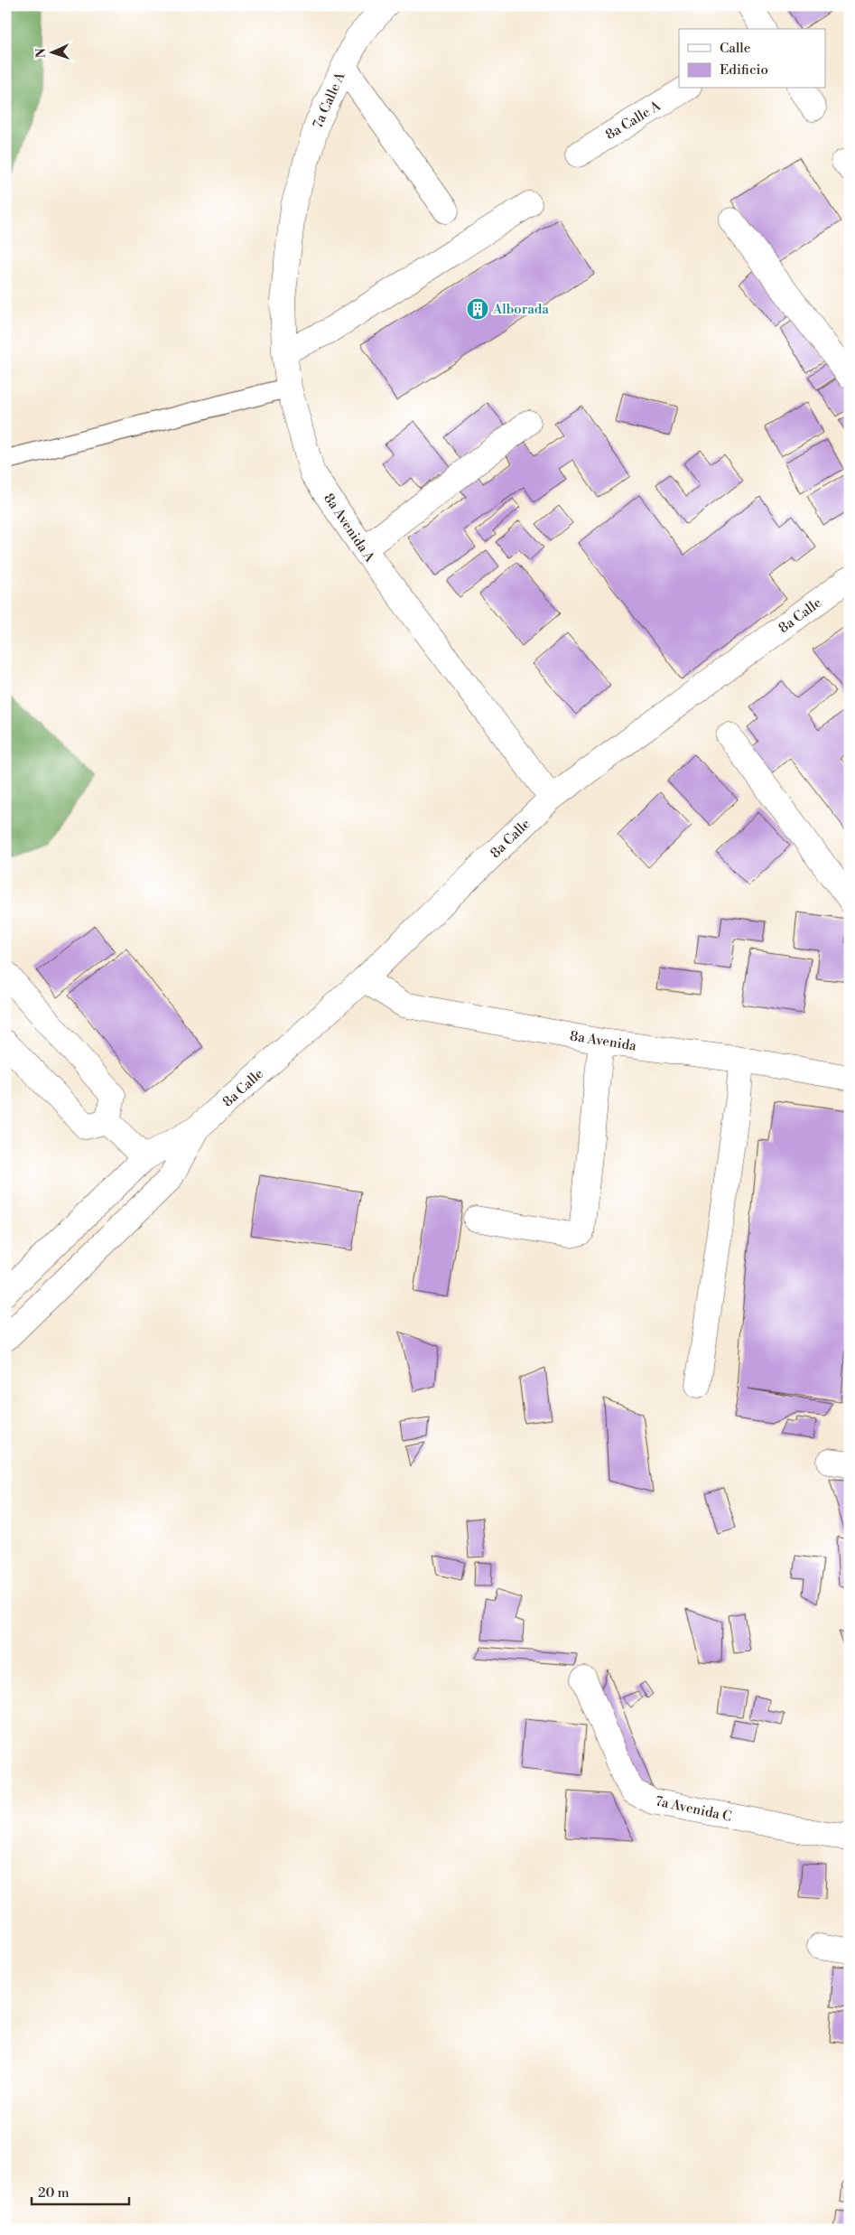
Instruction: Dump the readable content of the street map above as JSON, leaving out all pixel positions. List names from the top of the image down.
{
  "streets": {
    "street": [
      "7a Calle A",
      "8a Calle A",
      "8a Avenida A",
      "8a Calle",
      "8a Avenida",
      "7a Avenida C"
    ]
  },
  "crossings": [
    ["7a Calle A", "8a Avenida A"],
    ["8a Avenida A", "8a Calle"],
    ["8a Calle", "8a Avenida"]
  ],
  "places": {
    "building": ["Alborada"]
  },
  "legend": ["Calle", "Edificio"],
  "scale_bar": "20 m",
  "north": "left"
}
